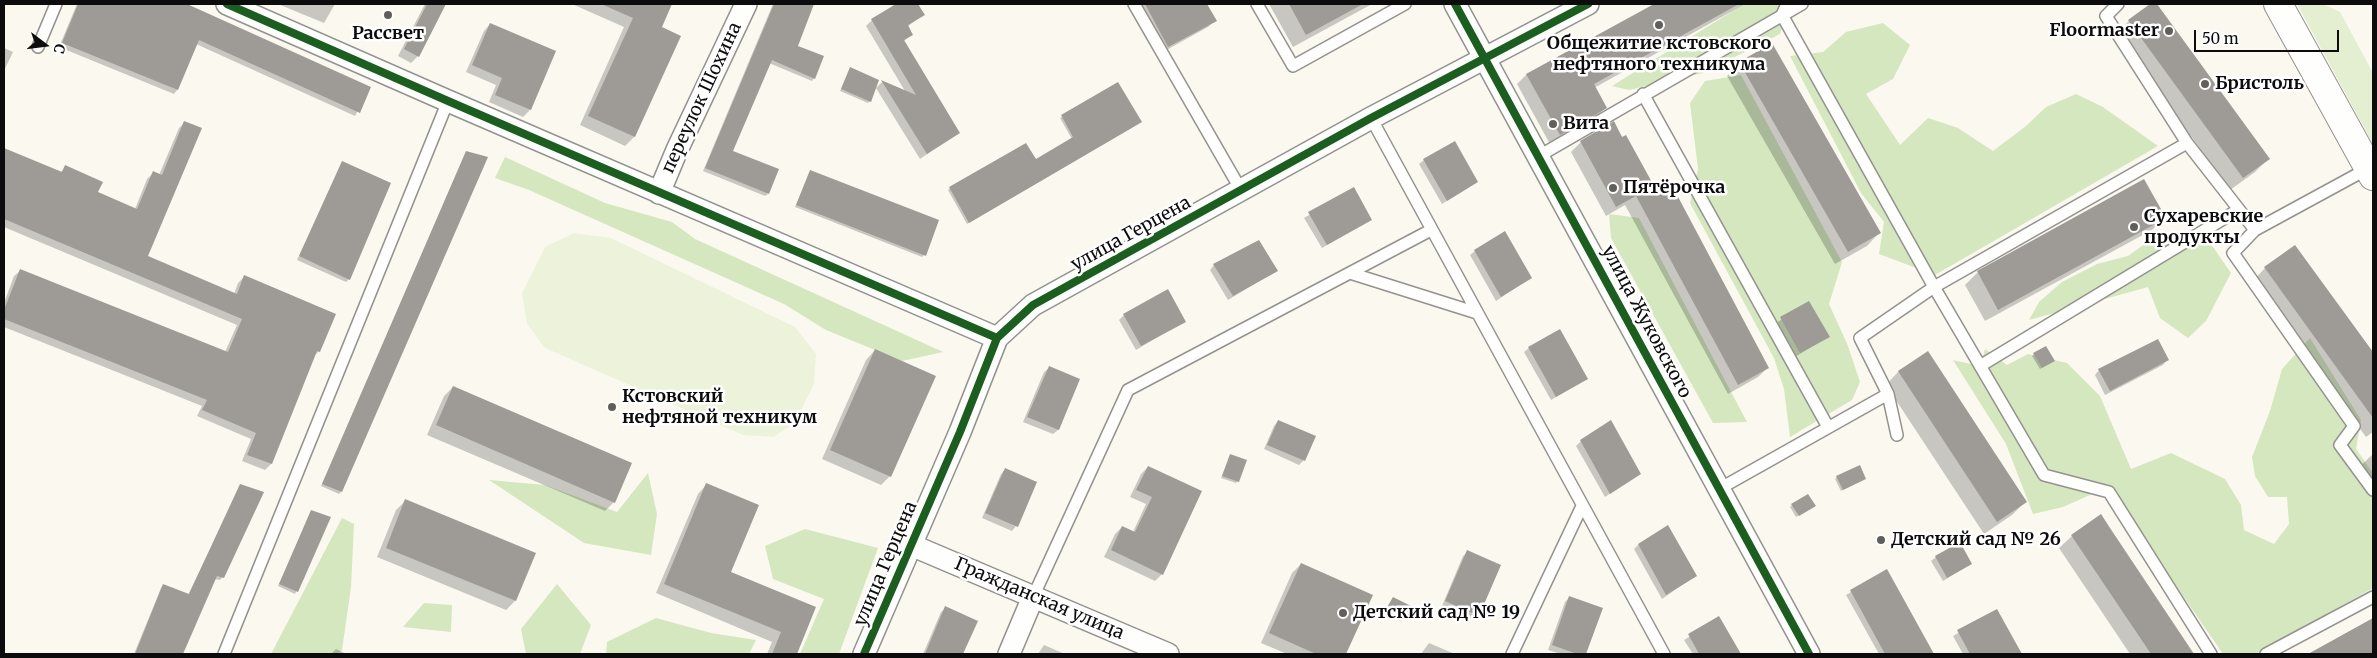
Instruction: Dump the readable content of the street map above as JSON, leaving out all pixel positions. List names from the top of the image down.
{
  "streets": {
    "street": [
      "переулок Шохина",
      "улица Герцена",
      "улица Жуковского",
      "Гражданская улица"
    ]
  },
  "crossings": [
    ["улица Герцена", "улица Жуковского"],
    ["улица Герцена", "Гражданская улица"]
  ],
  "places": [
    "Рассвет",
    "Общежитие кстовского нефтяного техникума",
    "Floormaster",
    "Бристоль",
    "Вита",
    "Пятёрочка",
    "Сухаревские продукты",
    "Кстовский нефтяной техникум",
    "Детский сад № 26",
    "Детский сад № 19"
  ],
  "scale_bar": "50 m",
  "north": "right"
}
